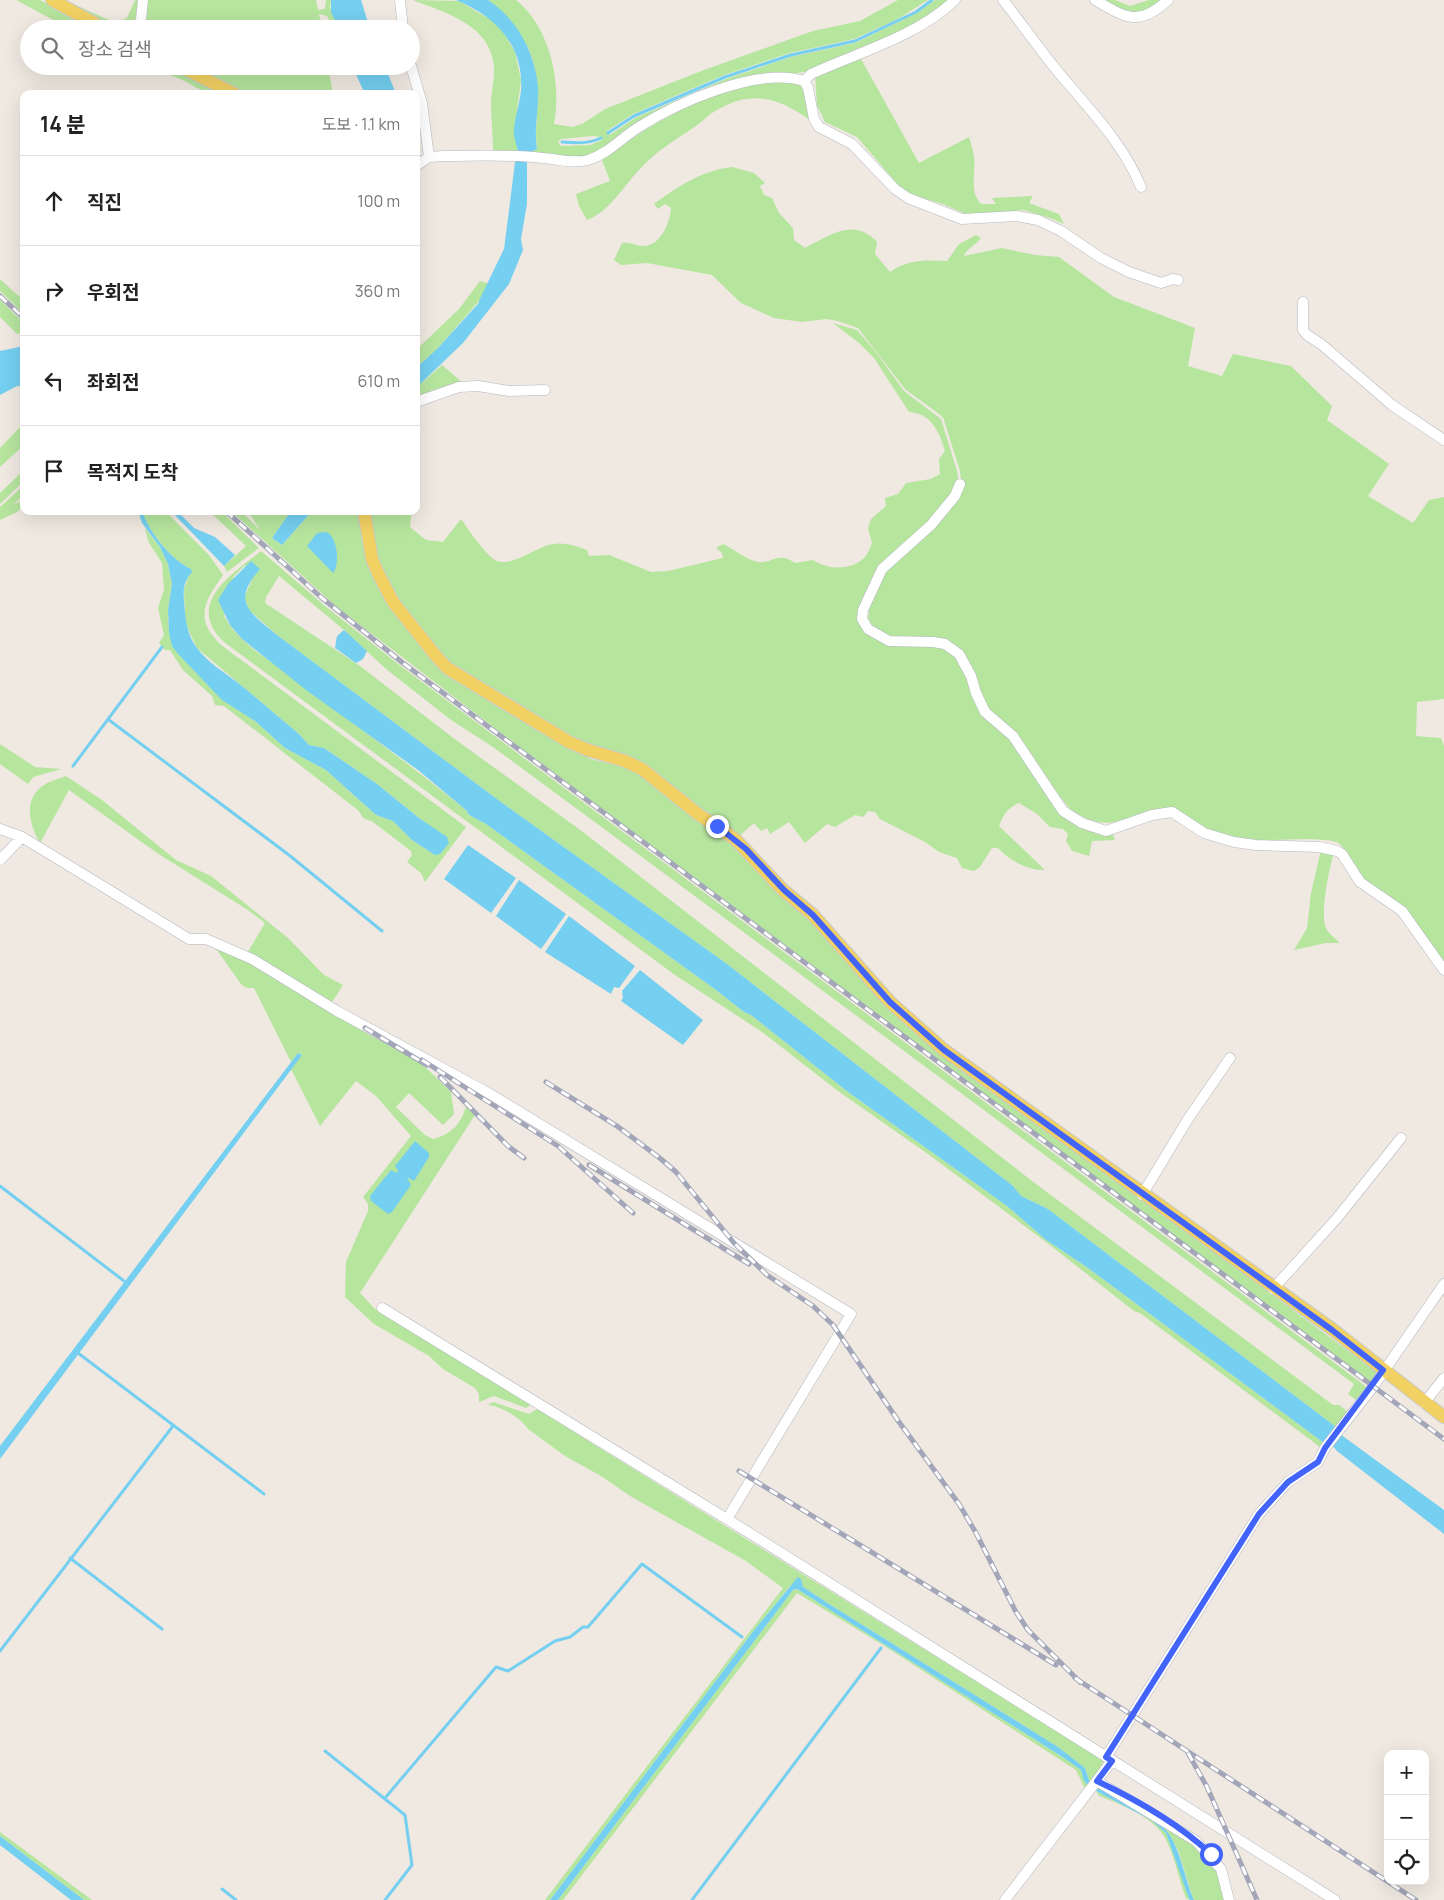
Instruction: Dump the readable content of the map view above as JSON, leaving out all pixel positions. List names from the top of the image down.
{
  "page": {
    "search": "장소 검색",
    "heading": ["14 분", "도보 · 1.1 km"],
    "list": [
      ["직진", "100 m"],
      ["우회전", "360 m"],
      ["좌회전", "610 m"],
      "목적지 도착"
    ],
    "map_buttons": ["+", "−"]
  }
}
